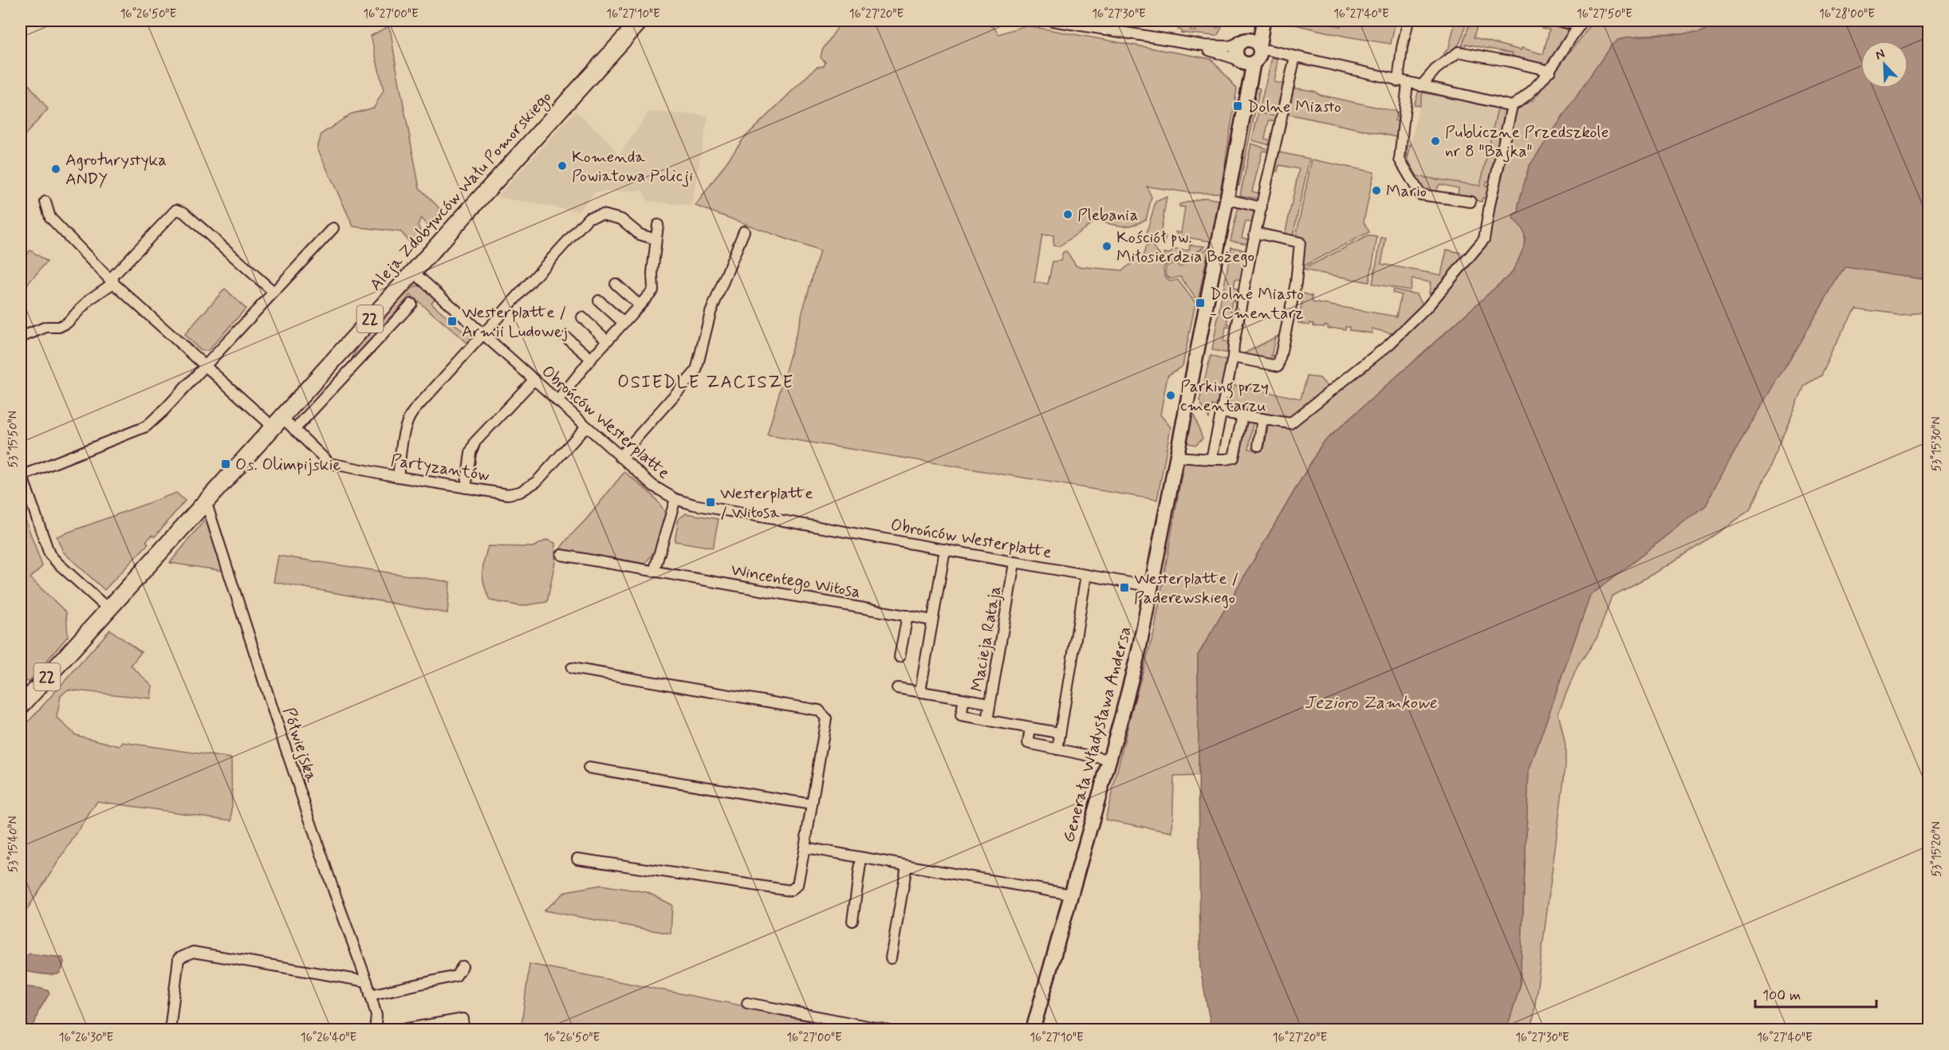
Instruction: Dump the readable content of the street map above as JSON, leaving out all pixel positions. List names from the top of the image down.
{
  "streets": {
    "main road": ["Aleja Zdobywców Wału Pomorskiego", "22", "Generała Władysława Andersa"],
    "street": [
      "Obrońców Westerplatte",
      "Partyzantów",
      "Wincentego Witosa",
      "Macieja Rataja",
      "Półwiejska"
    ]
  },
  "crossings": [
    ["Aleja Zdobywców Wału Pomorskiego", "Obrońców Westerplatte"],
    ["Aleja Zdobywców Wału Pomorskiego", "Partyzantów"],
    ["Aleja Zdobywców Wału Pomorskiego", "Półwiejska"],
    ["Obrońców Westerplatte", "Partyzantów"],
    ["Obrońców Westerplatte", "Macieja Rataja"],
    ["Obrońców Westerplatte", "Generała Władysława Andersa"]
  ],
  "districts": ["OSIEDLE ZACISZE"],
  "water": ["Jezioro Zamkowe"],
  "places": {
    "transit": [
      "Dolne Miasto",
      "Dolne Miasto - Cmentarz",
      "Westerplatte / Armii Ludowej",
      "Os. Olimpijskie",
      "Westerplatte / Witosa",
      "Westerplatte / Paderewskiego"
    ],
    "other": [
      "Publiczne Przedszkole nr 8 \"Bajka\"",
      "Komenda Powiatowa Policji",
      "Agroturystyka ANDY",
      "Mario",
      "Plebania",
      "Kościół pw. Miłosierdzia Bożego",
      "Parking przy cmentarzu"
    ]
  },
  "scale_bar": "100 m",
  "north": "top left",
  "coordinates": [
    "16°26'50\"E",
    "16°27'00\"E",
    "16°27'10\"E",
    "16°27'20\"E",
    "16°27'30\"E",
    "16°27'40\"E",
    "16°27'50\"E",
    "16°28'00\"E",
    "53°15'50\"N",
    "53°15'30\"N",
    "53°15'40\"N",
    "53°15'20\"N",
    "16°26'30\"E",
    "16°26'40\"E"
  ]
}
